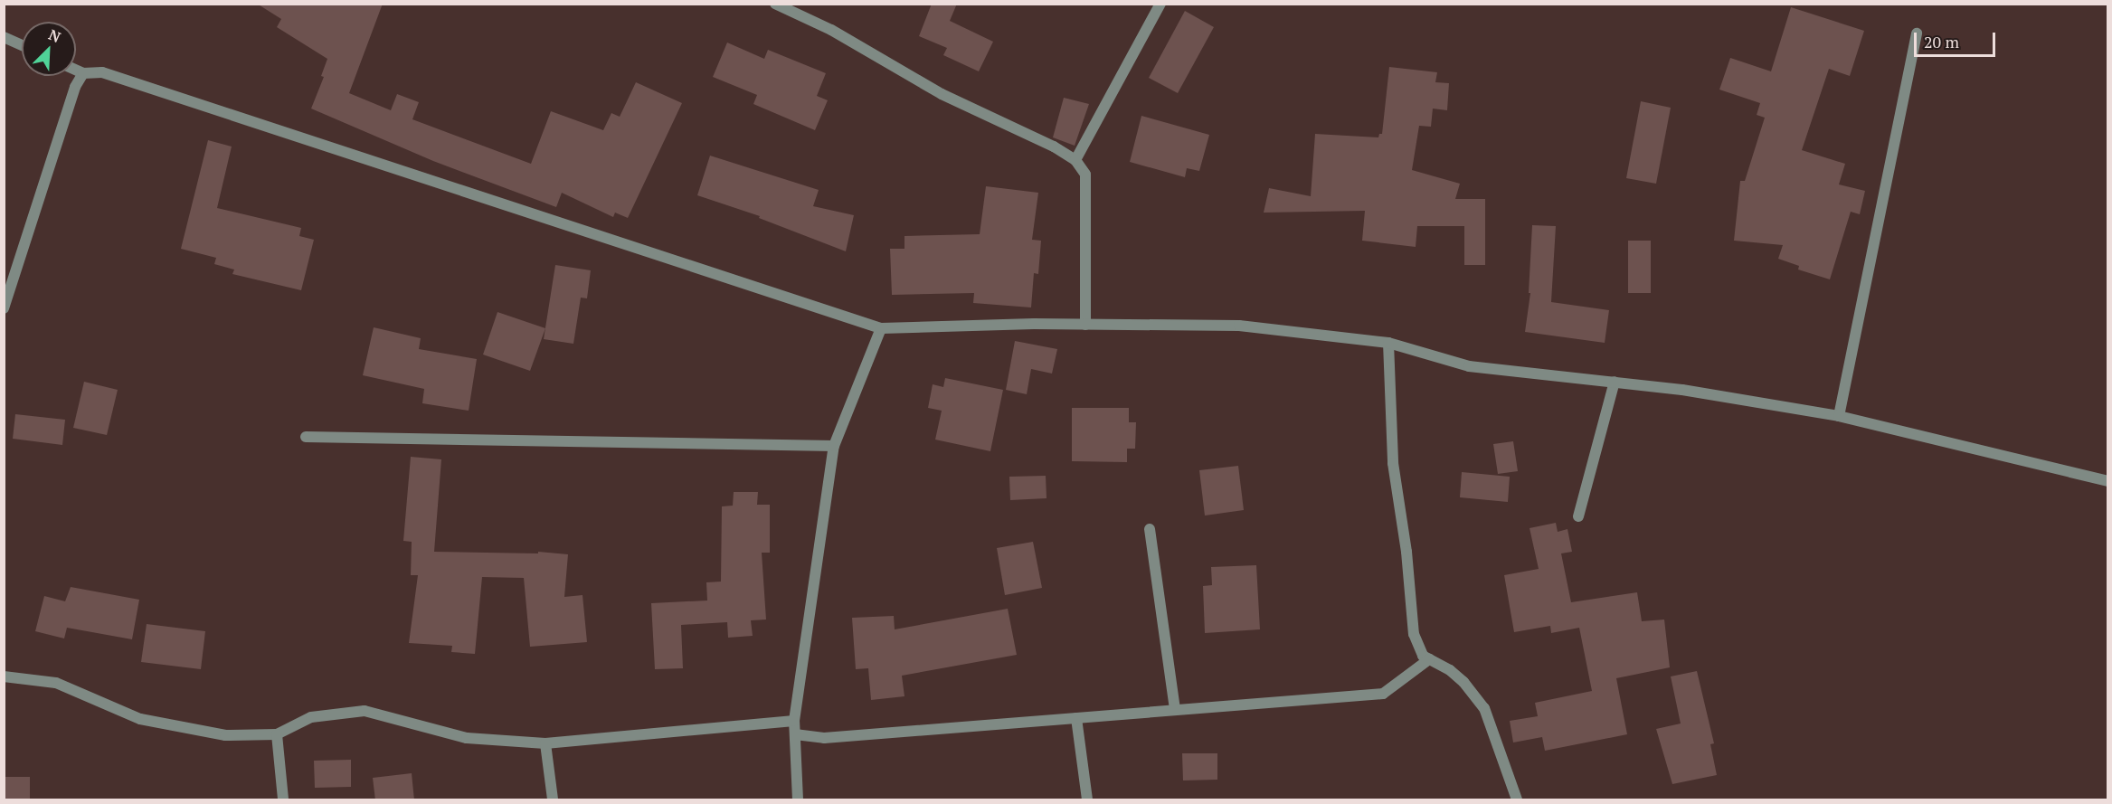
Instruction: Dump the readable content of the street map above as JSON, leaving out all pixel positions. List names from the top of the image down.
{
  "scale_bar": "20 m",
  "north": "top right"
}
